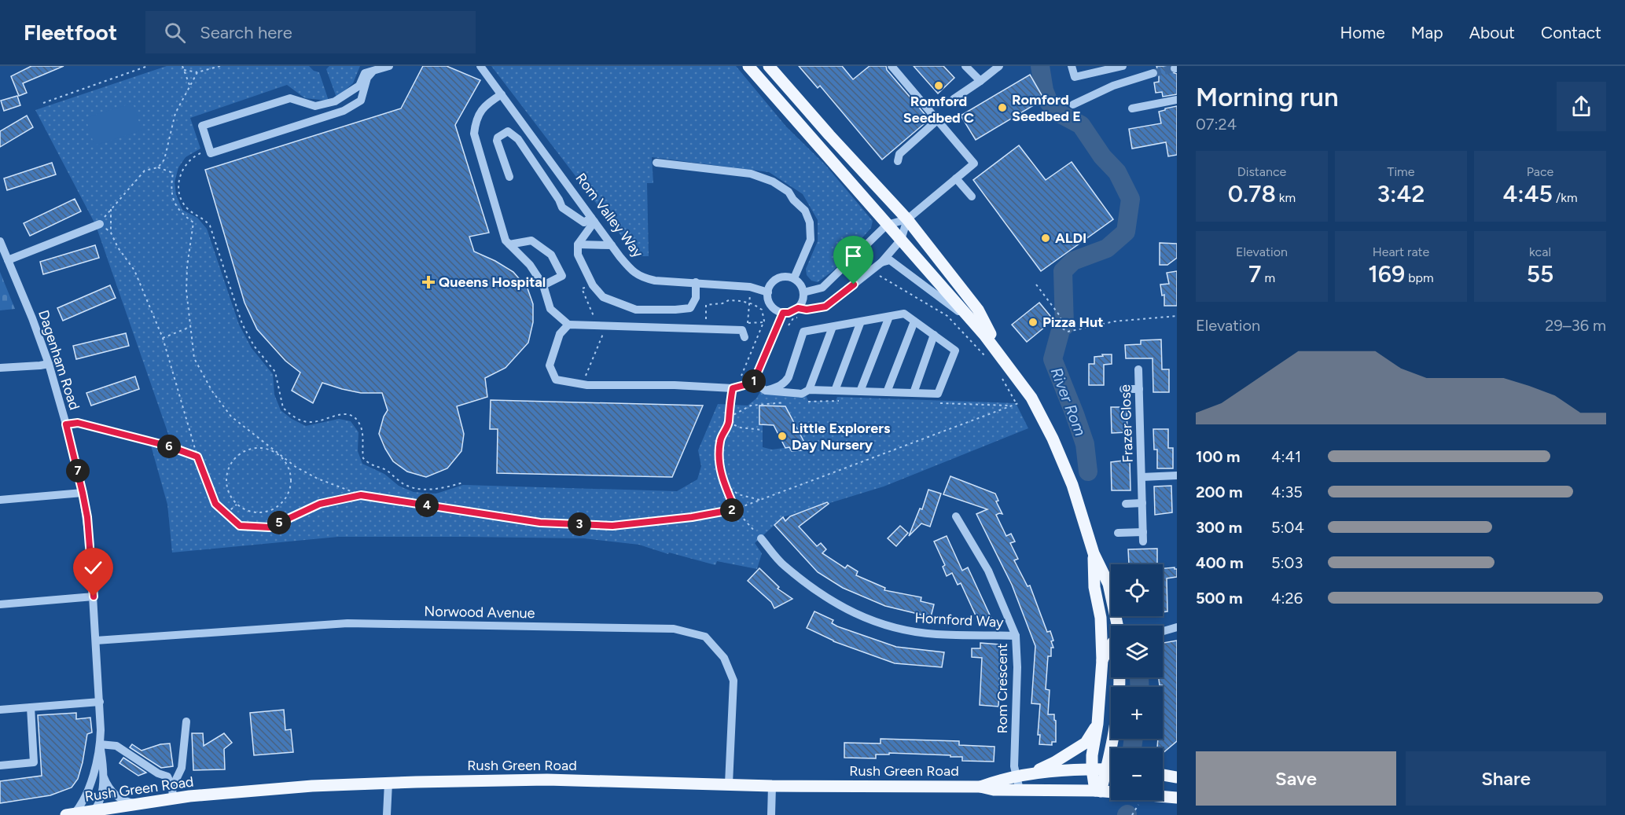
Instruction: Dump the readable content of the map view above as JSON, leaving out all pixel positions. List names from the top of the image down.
{
  "streets": {
    "main road": ["Rush Green Road"],
    "street": [
      "Rom Valley Way",
      "Dagenham Road",
      "Frazer Close",
      "Norwood Avenue",
      "Hornford Way",
      "Rom Crescent"
    ]
  },
  "crossings": [
    ["Dagenham Road", "Norwood Avenue"],
    ["Dagenham Road", "Rush Green Road"],
    ["Norwood Avenue", "Rush Green Road"],
    ["Hornford Way", "Rom Crescent"],
    ["Rom Crescent", "Rush Green Road"]
  ],
  "water": ["River Rom"],
  "places": {
    "other": [
      "Romford Seedbed C",
      "Romford Seedbed E",
      "ALDI",
      "Pizza Hut",
      "Little Explorers Day Nursery"
    ],
    "health": ["Queens Hospital"]
  },
  "page": {
    "header": "Fleetfoot",
    "search": "Search here",
    "nav": [
      "Home",
      "Map",
      "About",
      "Contact"
    ],
    "heading": ["Morning run", "07:24"],
    "stats": [
      ["Distance", "0.78 km"],
      ["Time", "3:42"],
      ["Pace", "4:45 /km"],
      ["Elevation", "7 m"],
      ["Heart rate", "169 bpm"],
      ["kcal", "55"]
    ],
    "chart": ["Elevation", "29–36 m"],
    "pins": [
      "1",
      "6",
      "7",
      "4",
      "2",
      "5",
      "3"
    ],
    "list": [
      {
        "name": "100 m",
        "note": "4:41"
      },
      {
        "name": "200 m",
        "note": "4:35"
      },
      {
        "name": "300 m",
        "note": "5:04"
      },
      {
        "name": "400 m",
        "note": "5:03"
      },
      {
        "name": "500 m",
        "note": "4:26"
      }
    ],
    "map_buttons": ["+", "−"],
    "buttons": ["Save", "Share"]
  }
}
